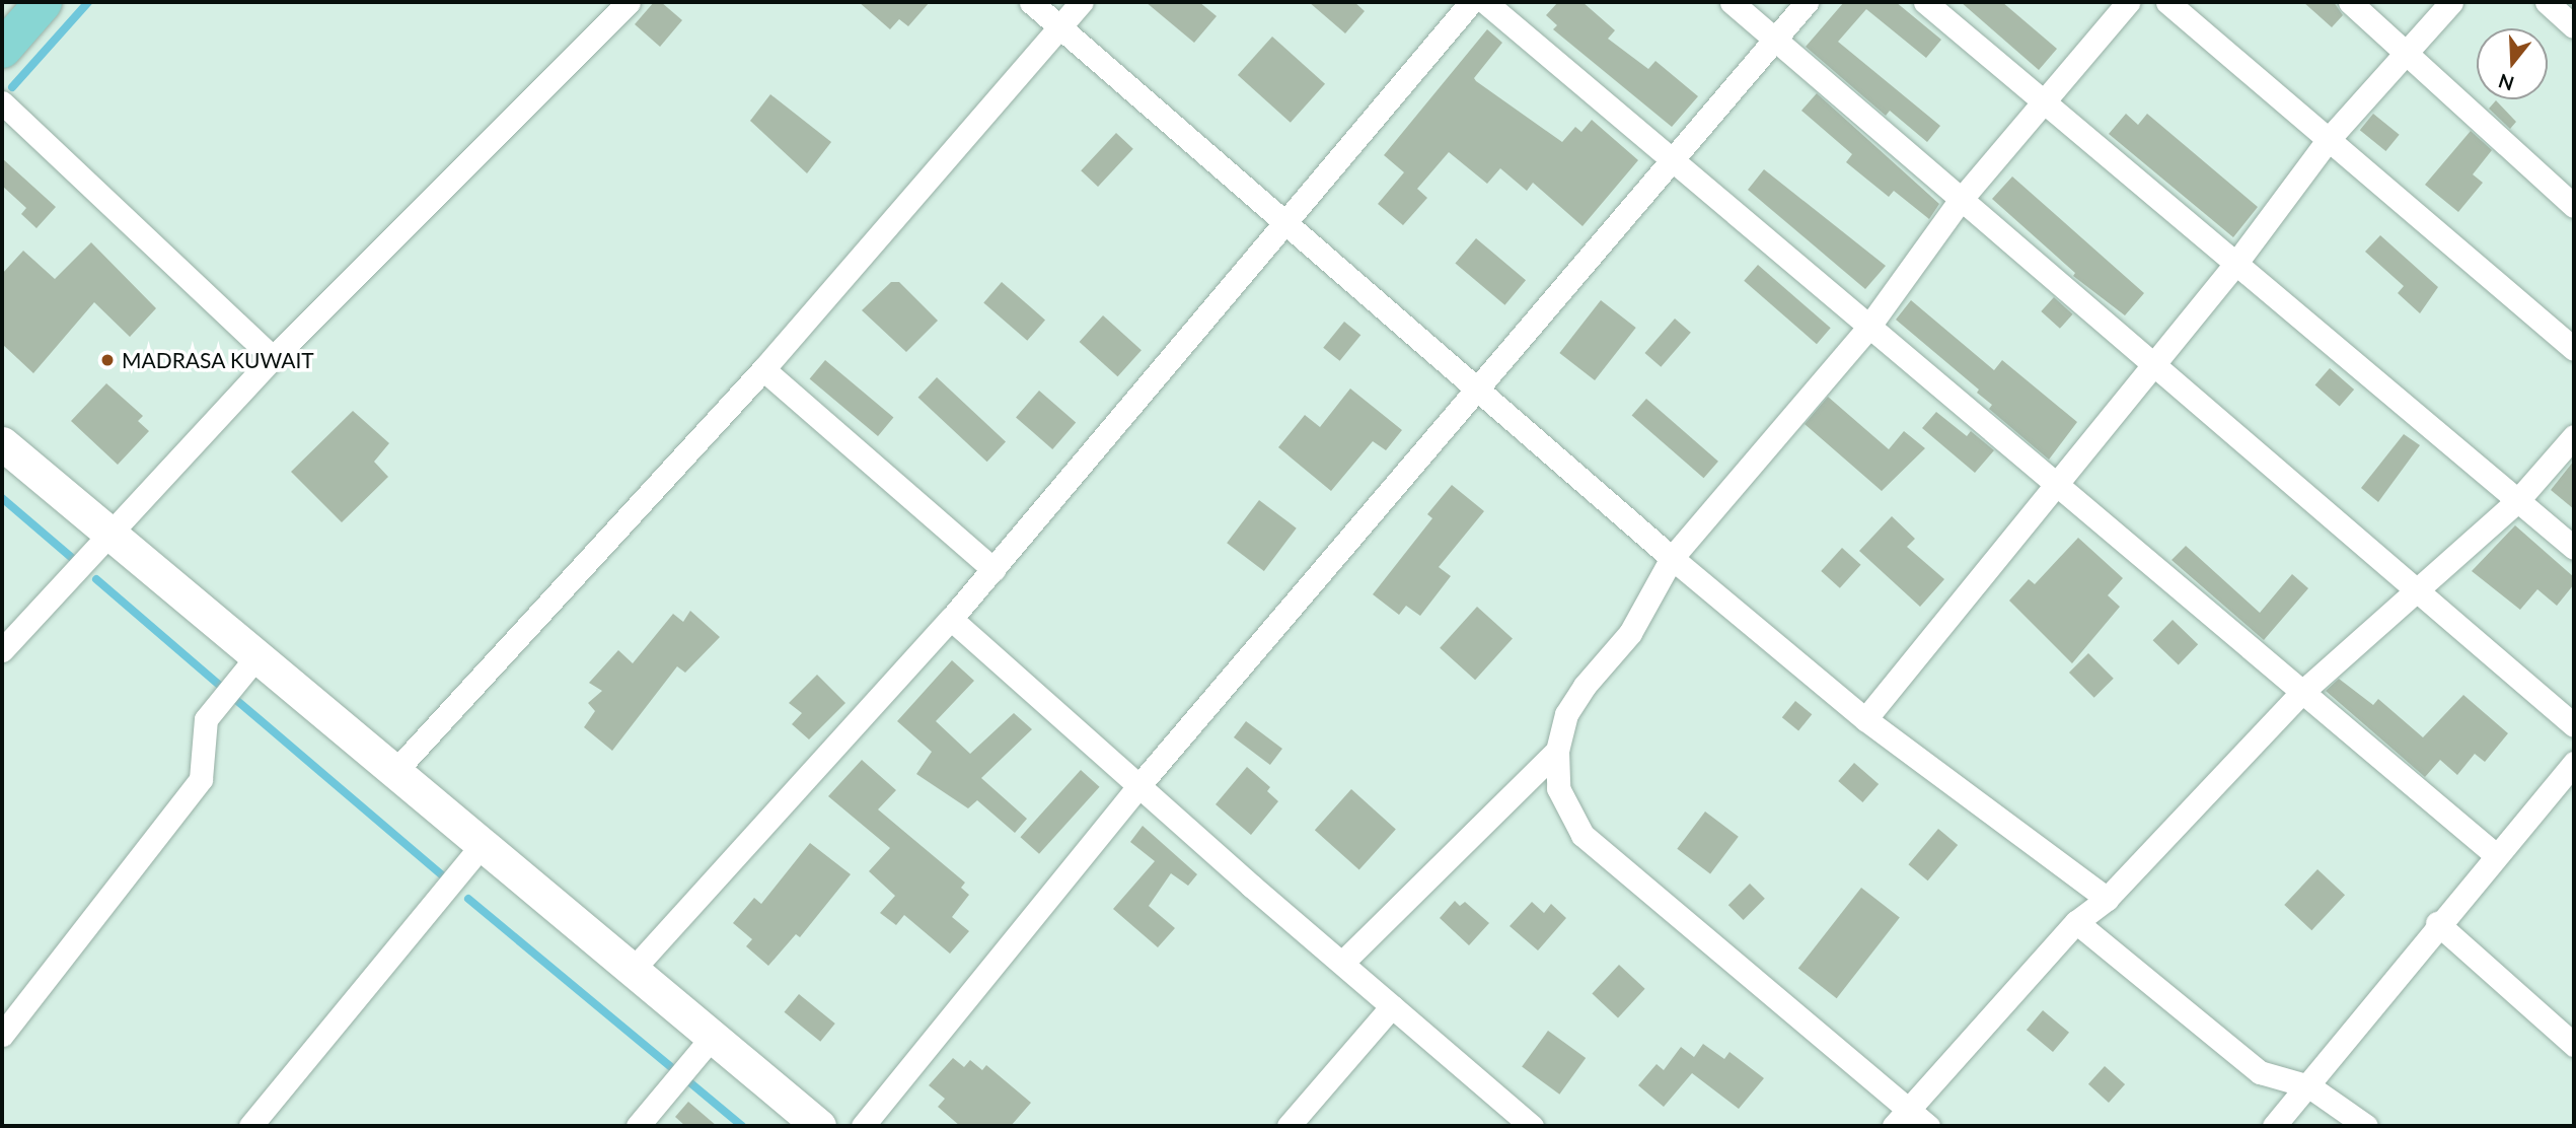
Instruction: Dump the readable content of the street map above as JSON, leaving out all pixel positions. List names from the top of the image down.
{
  "places": ["MADRASA KUWAIT"],
  "north": "bottom"
}
